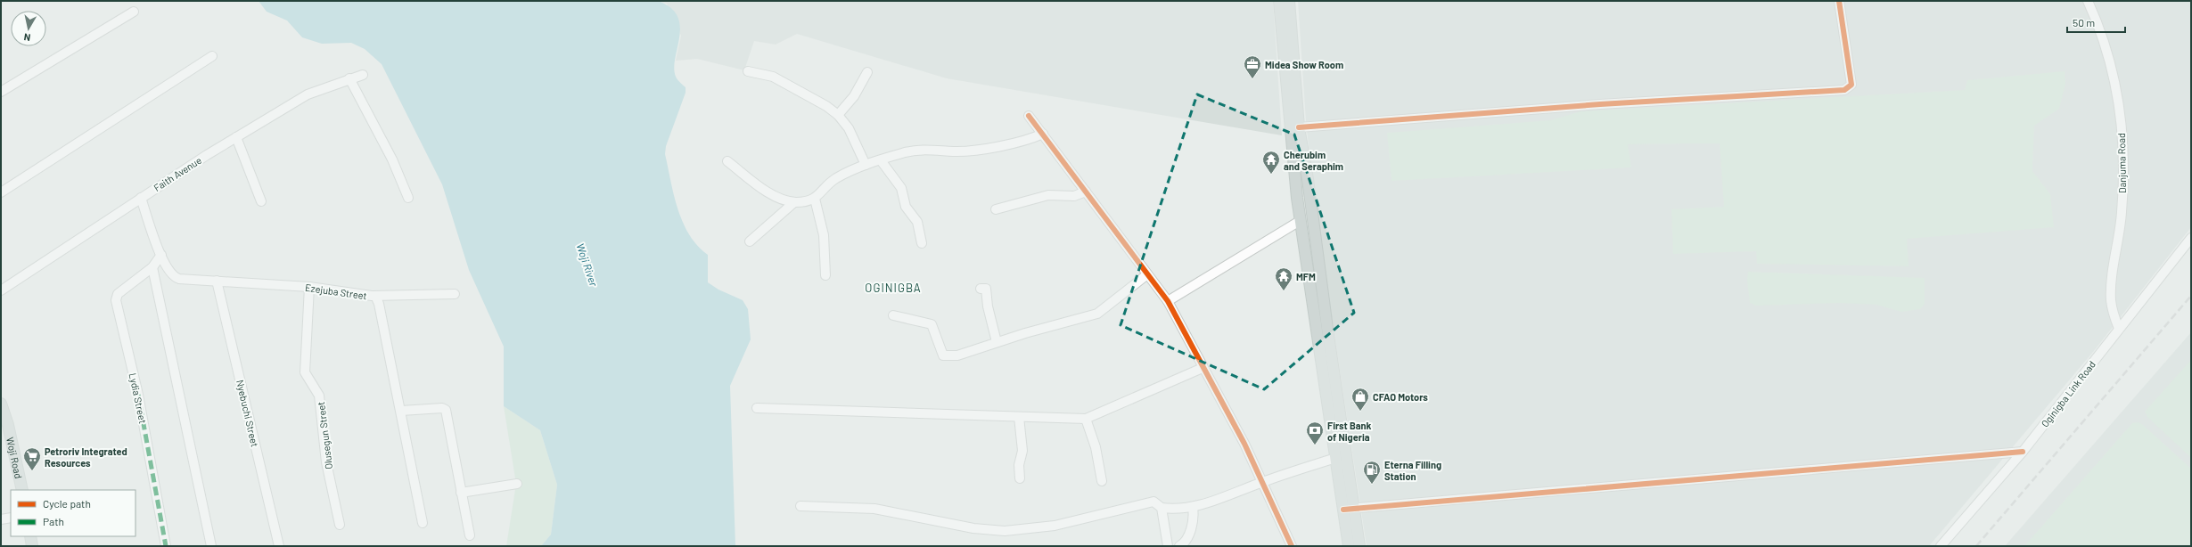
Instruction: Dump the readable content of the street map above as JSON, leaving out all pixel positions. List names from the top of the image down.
{
  "streets": {
    "main road": ["Woji Road"],
    "street": [
      "Danjuma Road",
      "Faith Avenue",
      "Ezejuba Street",
      "Oginigba Link Road",
      "Lydia Street",
      "Nyebuchi Street",
      "Olusegun Street"
    ]
  },
  "crossings": [
    ["Danjuma Road", "Oginigba Link Road"],
    ["Faith Avenue", "Ezejuba Street"],
    ["Ezejuba Street", "Lydia Street"],
    ["Ezejuba Street", "Nyebuchi Street"],
    ["Ezejuba Street", "Olusegun Street"]
  ],
  "districts": ["OGINIGBA"],
  "water": ["Woji River"],
  "places": {
    "office": ["Midea Show Room"],
    "temple": ["Cherubim and Seraphim", "MFM"],
    "shop": ["CFAO Motors"],
    "bank": ["First Bank of Nigeria"],
    "supermarket": ["Petroriv Integrated Resources"],
    "fuel station": ["Eterna Filling Station"]
  },
  "legend": ["Cycle path", "Path"],
  "scale_bar": "50 m",
  "north": "bottom"
}
